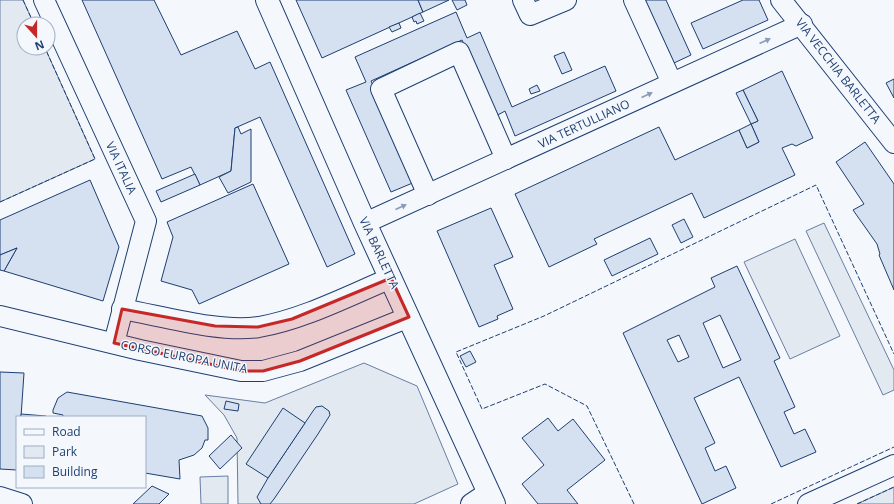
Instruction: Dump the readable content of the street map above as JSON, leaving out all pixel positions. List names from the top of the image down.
{
  "streets": {
    "main road": ["VIA BARLETTA"],
    "street": [
      "VIA VECCHIA BARLETTA",
      "VIA TERTULLIANO",
      "VIA ITALIA",
      "CORSO EUROPA UNITA"
    ]
  },
  "crossings": [
    ["VIA VECCHIA BARLETTA", "VIA TERTULLIANO"],
    ["VIA TERTULLIANO", "VIA BARLETTA"],
    ["VIA ITALIA", "CORSO EUROPA UNITA"],
    ["VIA BARLETTA", "CORSO EUROPA UNITA"]
  ],
  "one_way": ["VIA TERTULLIANO"],
  "legend": ["Road", "Park", "Building"],
  "north": "bottom"
}
